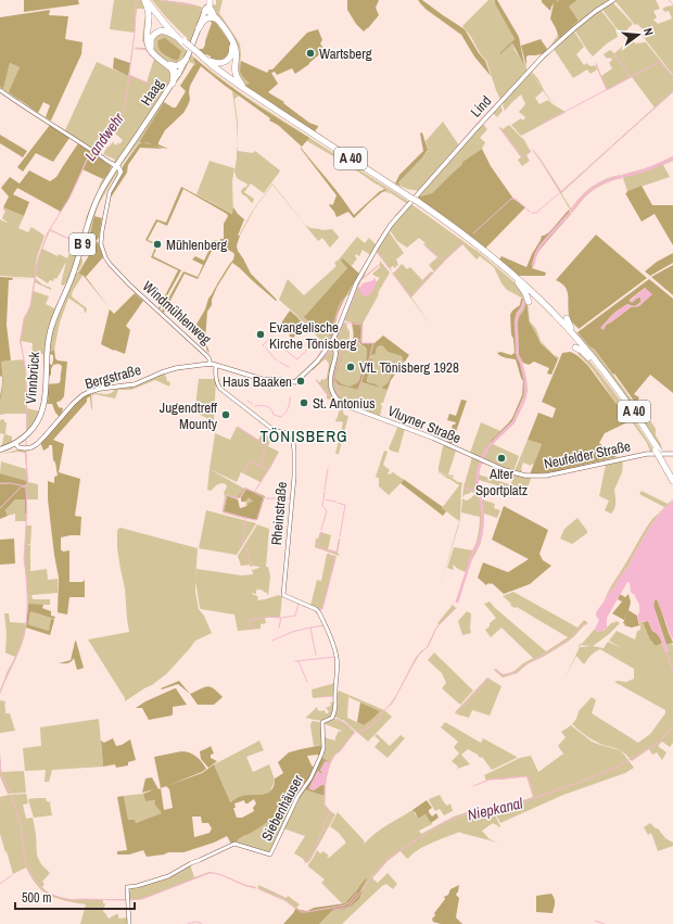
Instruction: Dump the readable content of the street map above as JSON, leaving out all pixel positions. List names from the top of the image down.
{
  "streets": {
    "highway": ["A 40"],
    "main road": [
      "Haag",
      "Lind",
      "B 9",
      "Bergstraße",
      "Vinnbrück",
      "Vluyner Straße",
      "Neufelder Straße"
    ],
    "street": ["Windmühlenweg", "Rheinstraße", "Siebenhäuser"]
  },
  "crossings": [
    ["Haag", "B 9"],
    ["Haag", "Windmühlenweg"],
    ["Haag", "Vinnbrück"],
    ["Lind", "Bergstraße"],
    ["Windmühlenweg", "Bergstraße"],
    ["Bergstraße", "Vinnbrück"],
    ["Bergstraße", "Rheinstraße"],
    ["Vluyner Straße", "Neufelder Straße"],
    ["Rheinstraße", "Siebenhäuser"]
  ],
  "districts": ["TÖNISBERG"],
  "water": ["Landwehr", "Niepkanal"],
  "places": [
    "Wartsberg",
    "Mühlenberg",
    "Evangelische Kirche Tönisberg",
    "VfL Tönisberg 1928",
    "Haus Baaken",
    "St. Antonius",
    "Jugendtreff Mounty",
    "Alter Sportplatz"
  ],
  "scale_bar": "500 m",
  "north": "right"
}
